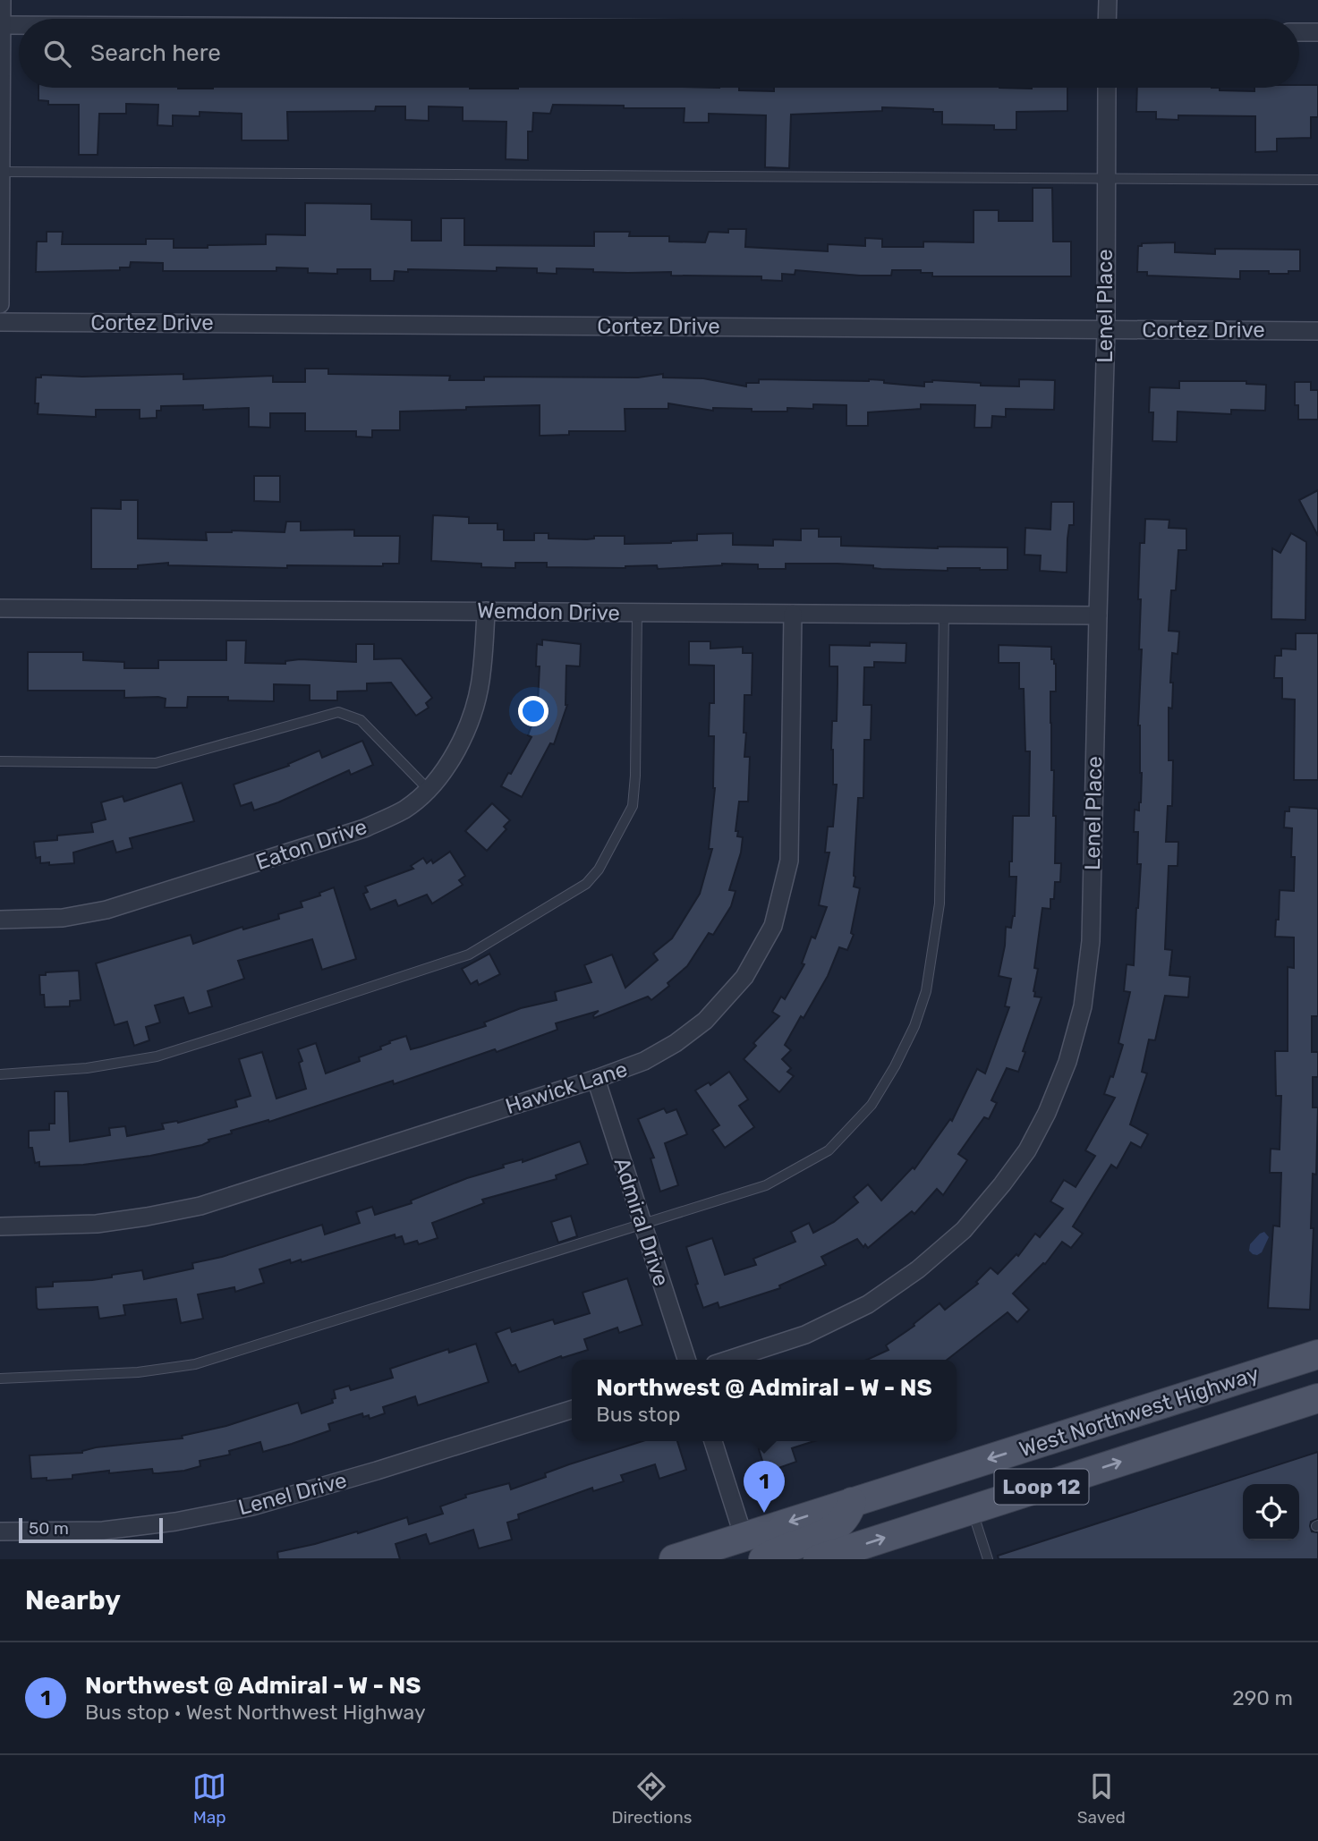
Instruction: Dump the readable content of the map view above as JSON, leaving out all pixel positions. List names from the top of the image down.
{
  "streets": {
    "main road": ["West Northwest Highway", "Loop 12"],
    "street": [
      "Lenel Place",
      "Cortez Drive",
      "Wemdon Drive",
      "Eaton Drive",
      "Hawick Lane",
      "Admiral Drive",
      "Lenel Drive"
    ]
  },
  "crossings": [
    ["Lenel Place", "Cortez Drive"],
    ["Lenel Place", "Wemdon Drive"],
    ["Wemdon Drive", "Eaton Drive"],
    ["Wemdon Drive", "Hawick Lane"],
    ["Hawick Lane", "Admiral Drive"]
  ],
  "scale_bar": "50 m",
  "page": {
    "search": "Search here",
    "popup": ["Northwest @ Admiral - W - NS", "Bus stop"],
    "pins": "1",
    "scale": "50 m",
    "heading": "Nearby",
    "list": [
      {
        "mark": "1",
        "name": "Northwest @ Admiral - W - NS",
        "note": "Bus stop · West Northwest Highway",
        "value": "290 m"
      }
    ],
    "nav": ["Map", "Directions", "Saved"]
  }
}
